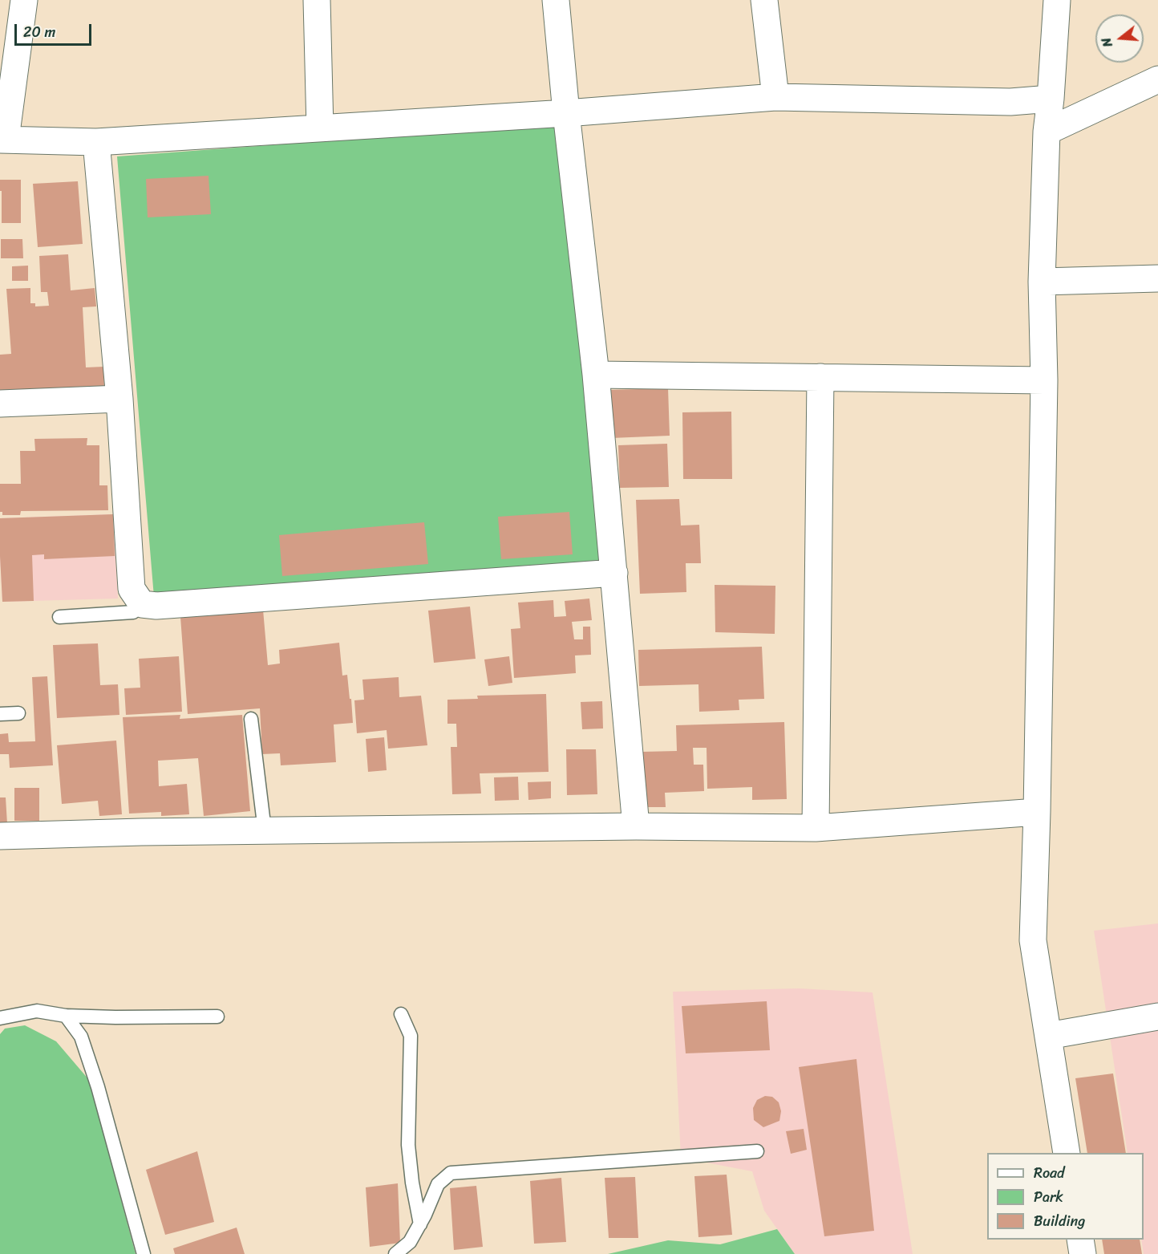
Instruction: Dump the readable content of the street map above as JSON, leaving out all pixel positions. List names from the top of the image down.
{
  "legend": ["Road", "Park", "Building"],
  "scale_bar": "20 m",
  "north": "left"
}
